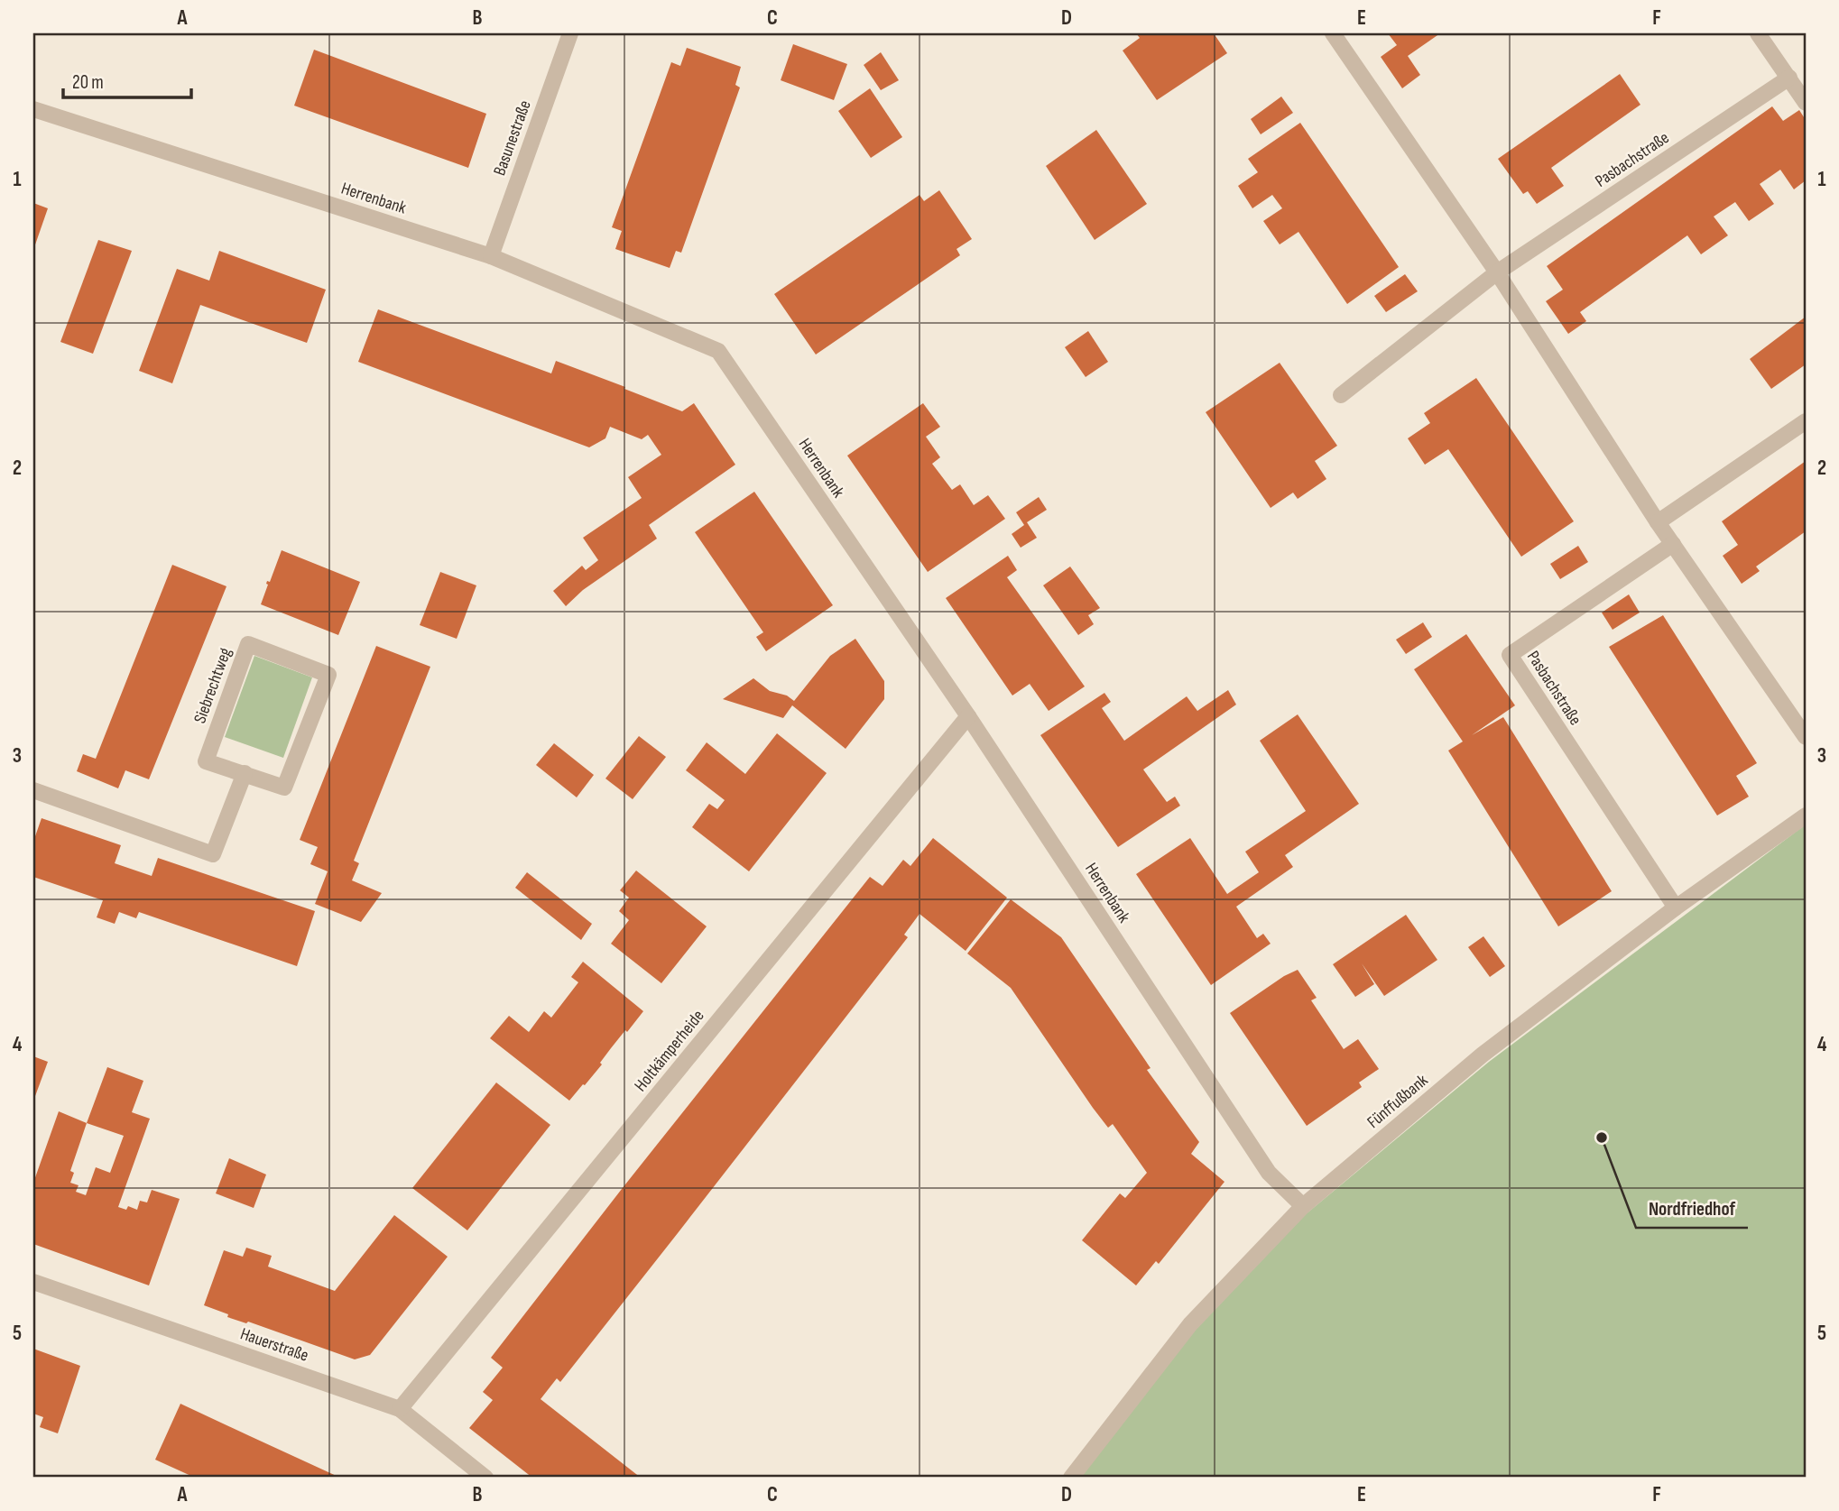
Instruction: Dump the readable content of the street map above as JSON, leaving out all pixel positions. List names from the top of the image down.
{
  "streets": {
    "street": [
      "Basunestraße",
      "Pasbachstraße",
      "Herrenbank",
      "Siebrechtweg",
      "Holtkämperheide",
      "Fünffußbank",
      "Hauerstraße"
    ]
  },
  "crossings": [
    ["Basunestraße", "Herrenbank"],
    ["Pasbachstraße", "Fünffußbank"],
    ["Herrenbank", "Holtkämperheide"],
    ["Herrenbank", "Fünffußbank"],
    ["Holtkämperheide", "Hauerstraße"]
  ],
  "places": ["Nordfriedhof"],
  "scale_bar": "20 m",
  "grid": {
    "columns": [
      "A",
      "B",
      "C",
      "D",
      "E",
      "F"
    ],
    "rows": [
      "1",
      "2",
      "3",
      "4",
      "5"
    ]
  }
}
